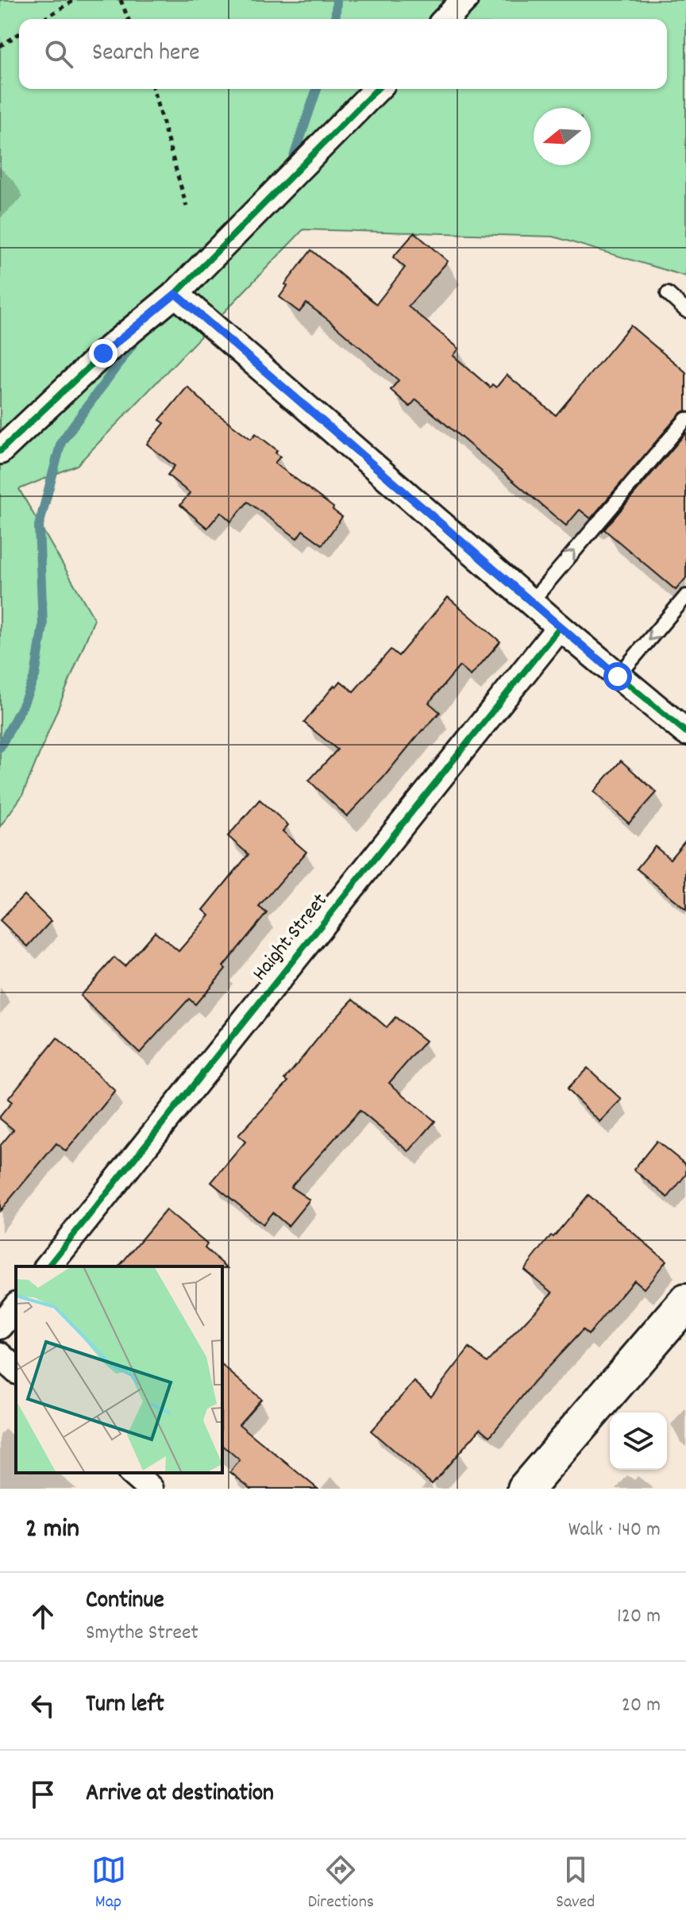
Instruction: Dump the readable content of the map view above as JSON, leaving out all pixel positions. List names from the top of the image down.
{
  "streets": {
    "street": ["Haight Street"]
  },
  "north": "left",
  "page": {
    "search": "Search here",
    "heading": ["2 min", "Walk · 140 m"],
    "list": [
      ["Continue", "Smythe Street", "120 m"],
      ["Turn left", "20 m"],
      "Arrive at destination"
    ],
    "nav": ["Map", "Directions", "Saved"]
  }
}
